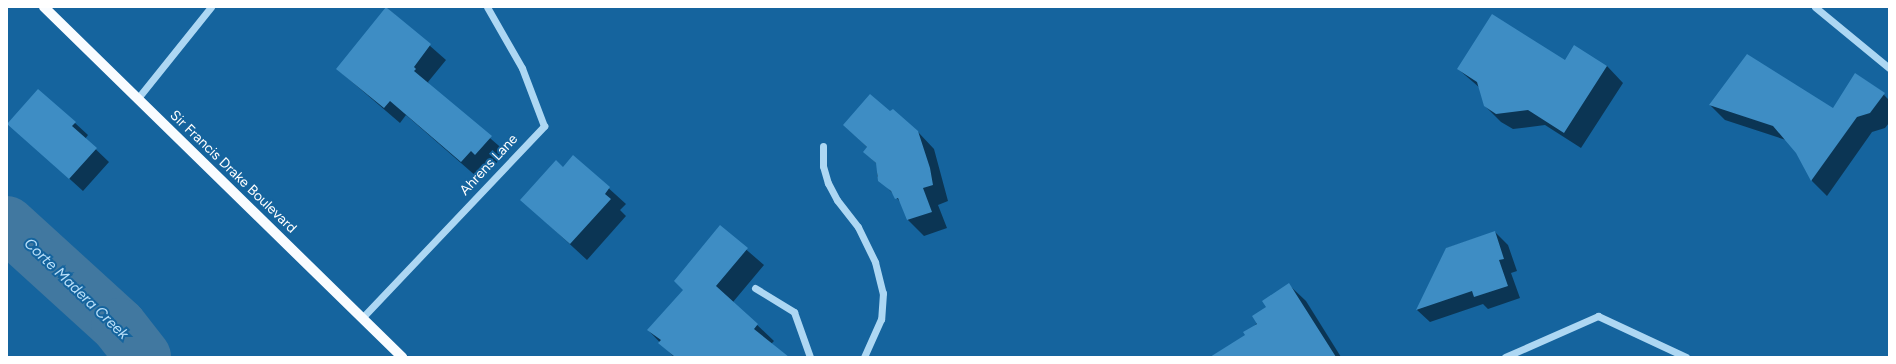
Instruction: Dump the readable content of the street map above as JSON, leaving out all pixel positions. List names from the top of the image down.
{
  "streets": {
    "main road": ["Sir Francis Drake Boulevard"],
    "street": ["Ahrens Lane"]
  },
  "crossings": [
    ["Ahrens Lane", "Sir Francis Drake Boulevard"]
  ],
  "water": ["Corte Madera Creek"]
}
